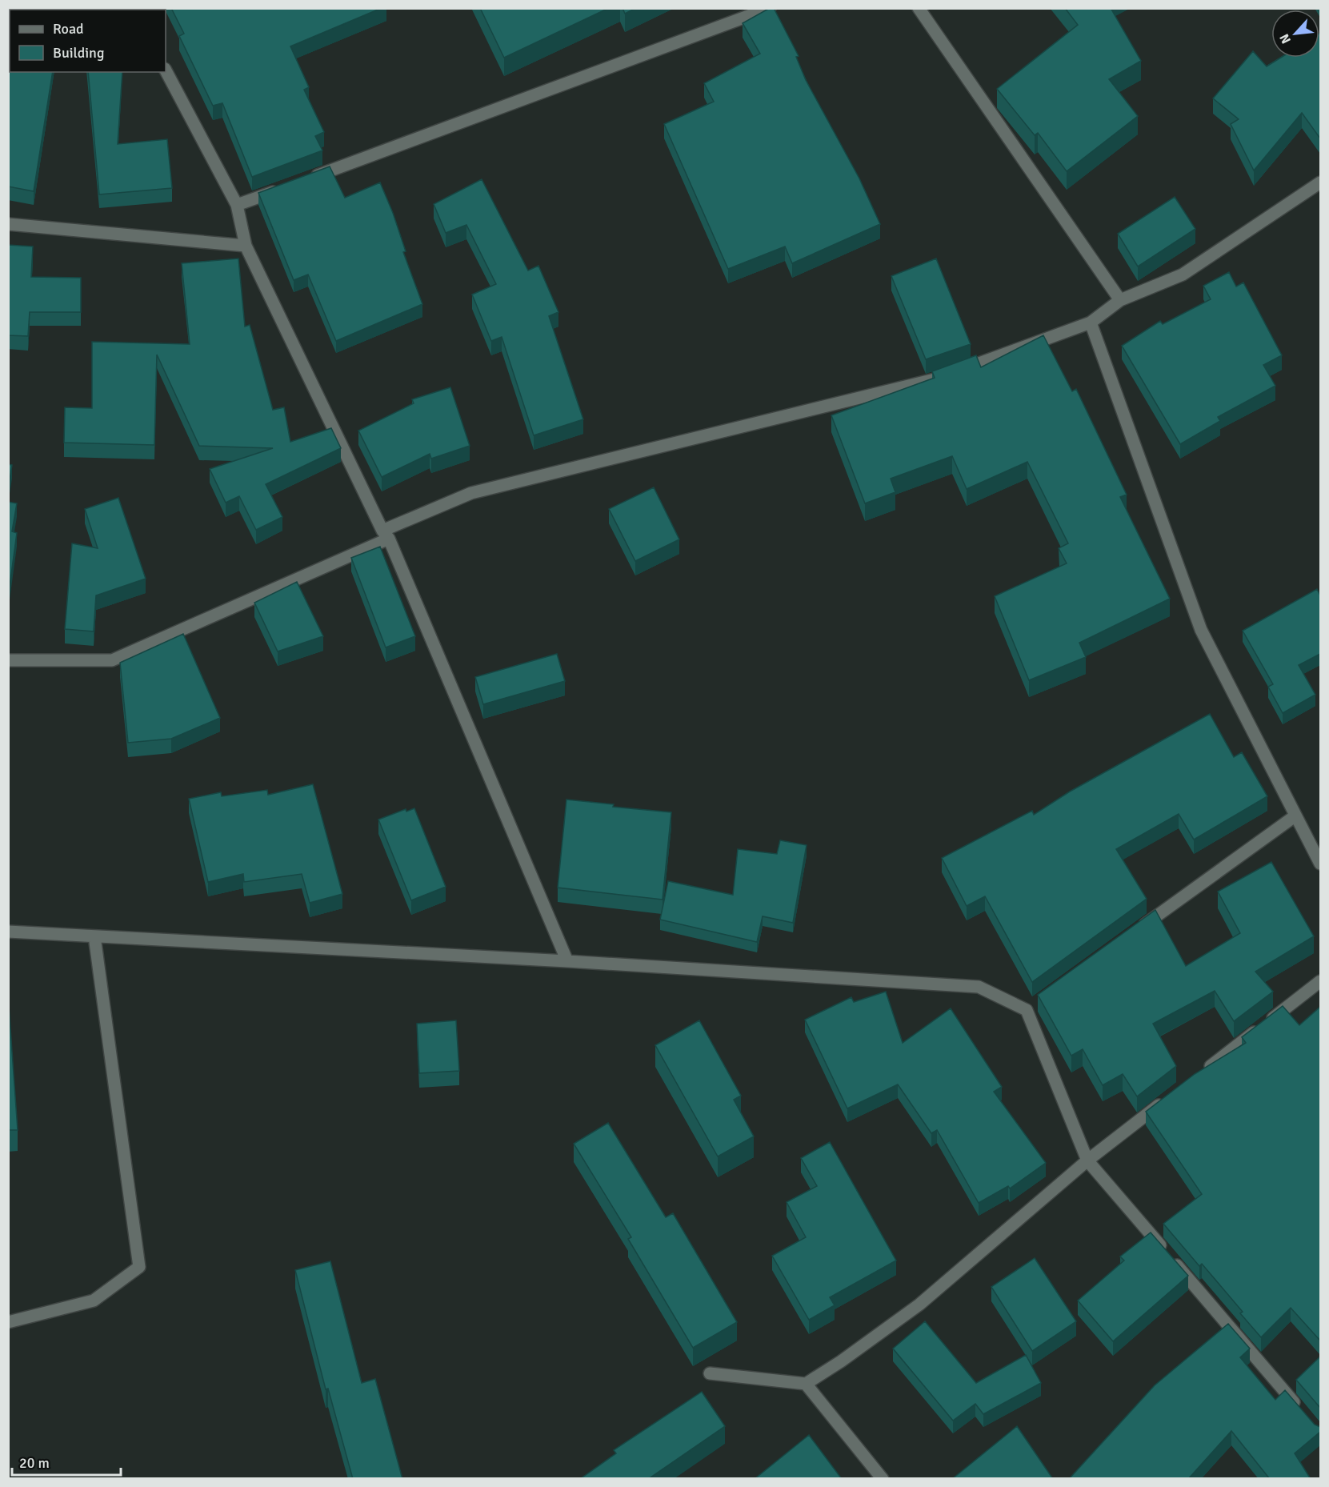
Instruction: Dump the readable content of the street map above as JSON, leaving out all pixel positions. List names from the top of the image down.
{
  "legend": ["Road", "Building"],
  "scale_bar": "20 m",
  "north": "bottom left"
}
